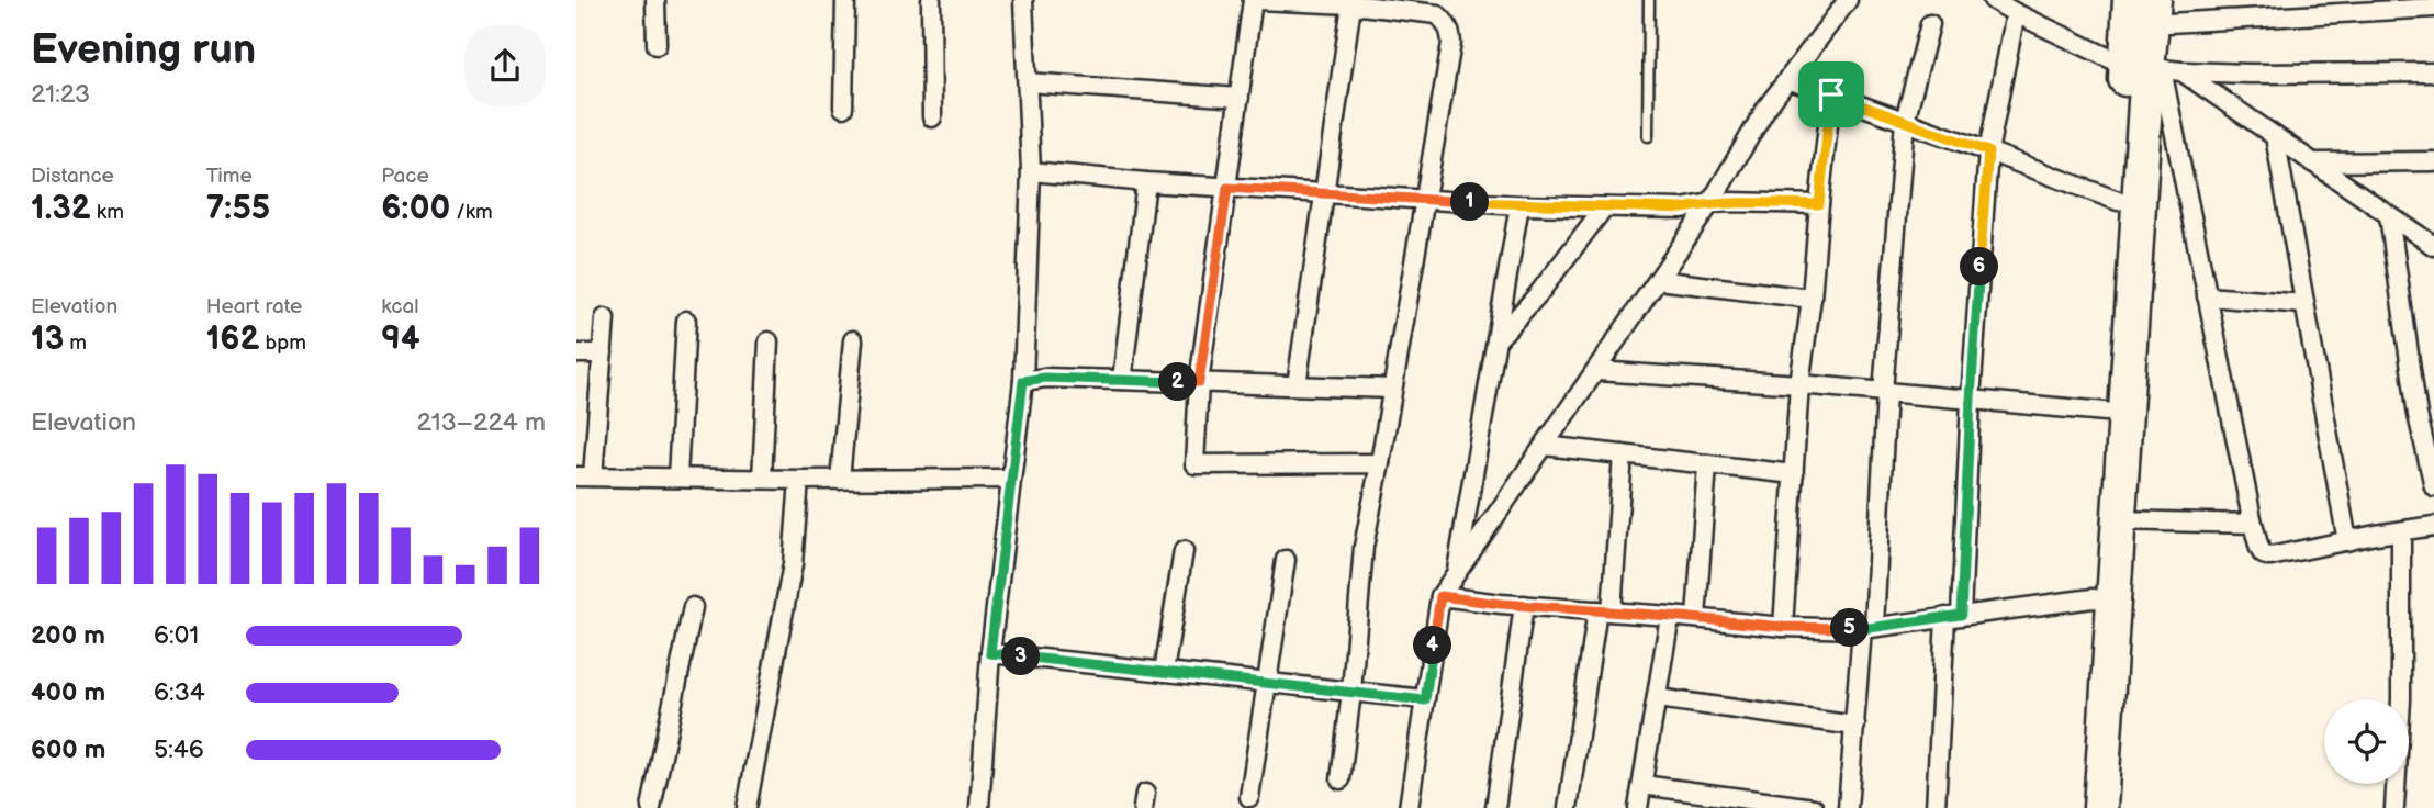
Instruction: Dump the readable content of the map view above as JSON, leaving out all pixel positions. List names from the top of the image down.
{
  "page": {
    "heading": ["Evening run", "21:23"],
    "stats": [
      ["Distance", "1.32 km"],
      ["Time", "7:55"],
      ["Pace", "6:00 /km"],
      ["Elevation", "13 m"],
      ["Heart rate", "162 bpm"],
      ["kcal", "94"]
    ],
    "pins": [
      "1",
      "6",
      "2",
      "5",
      "4",
      "3"
    ],
    "chart": ["Elevation", "213–224 m"],
    "list": [
      {
        "name": "200 m",
        "note": "6:01"
      },
      {
        "name": "400 m",
        "note": "6:34"
      },
      {
        "name": "600 m",
        "note": "5:46"
      }
    ]
  }
}
